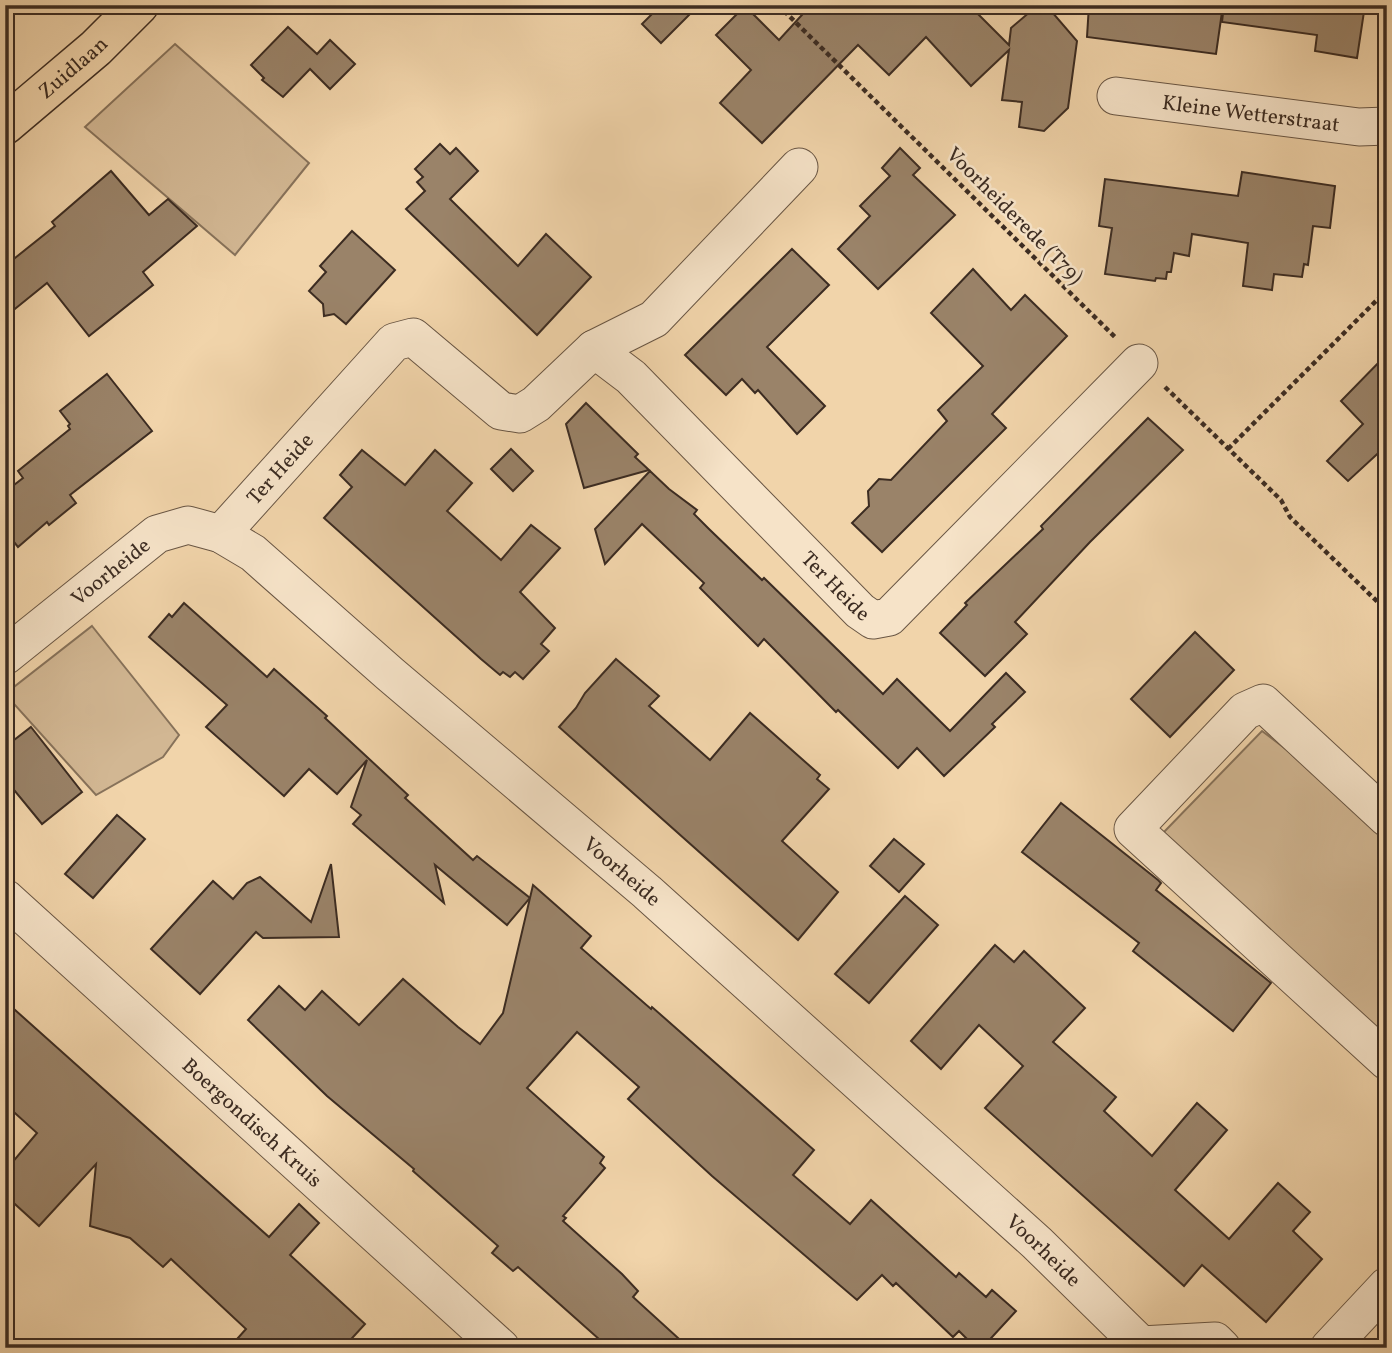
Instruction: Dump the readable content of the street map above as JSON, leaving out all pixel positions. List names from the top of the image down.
{
  "streets": {
    "main road": ["Zuidlaan"],
    "street": [
      "Kleine Wetterstraat",
      "Ter Heide",
      "Voorheide",
      "Boergondisch Kruis"
    ],
    "path": ["Voorheiderede (T79)"]
  },
  "crossings": [
    ["Voorheiderede (T79)", "Ter Heide"],
    ["Ter Heide", "Voorheide"]
  ]
}
